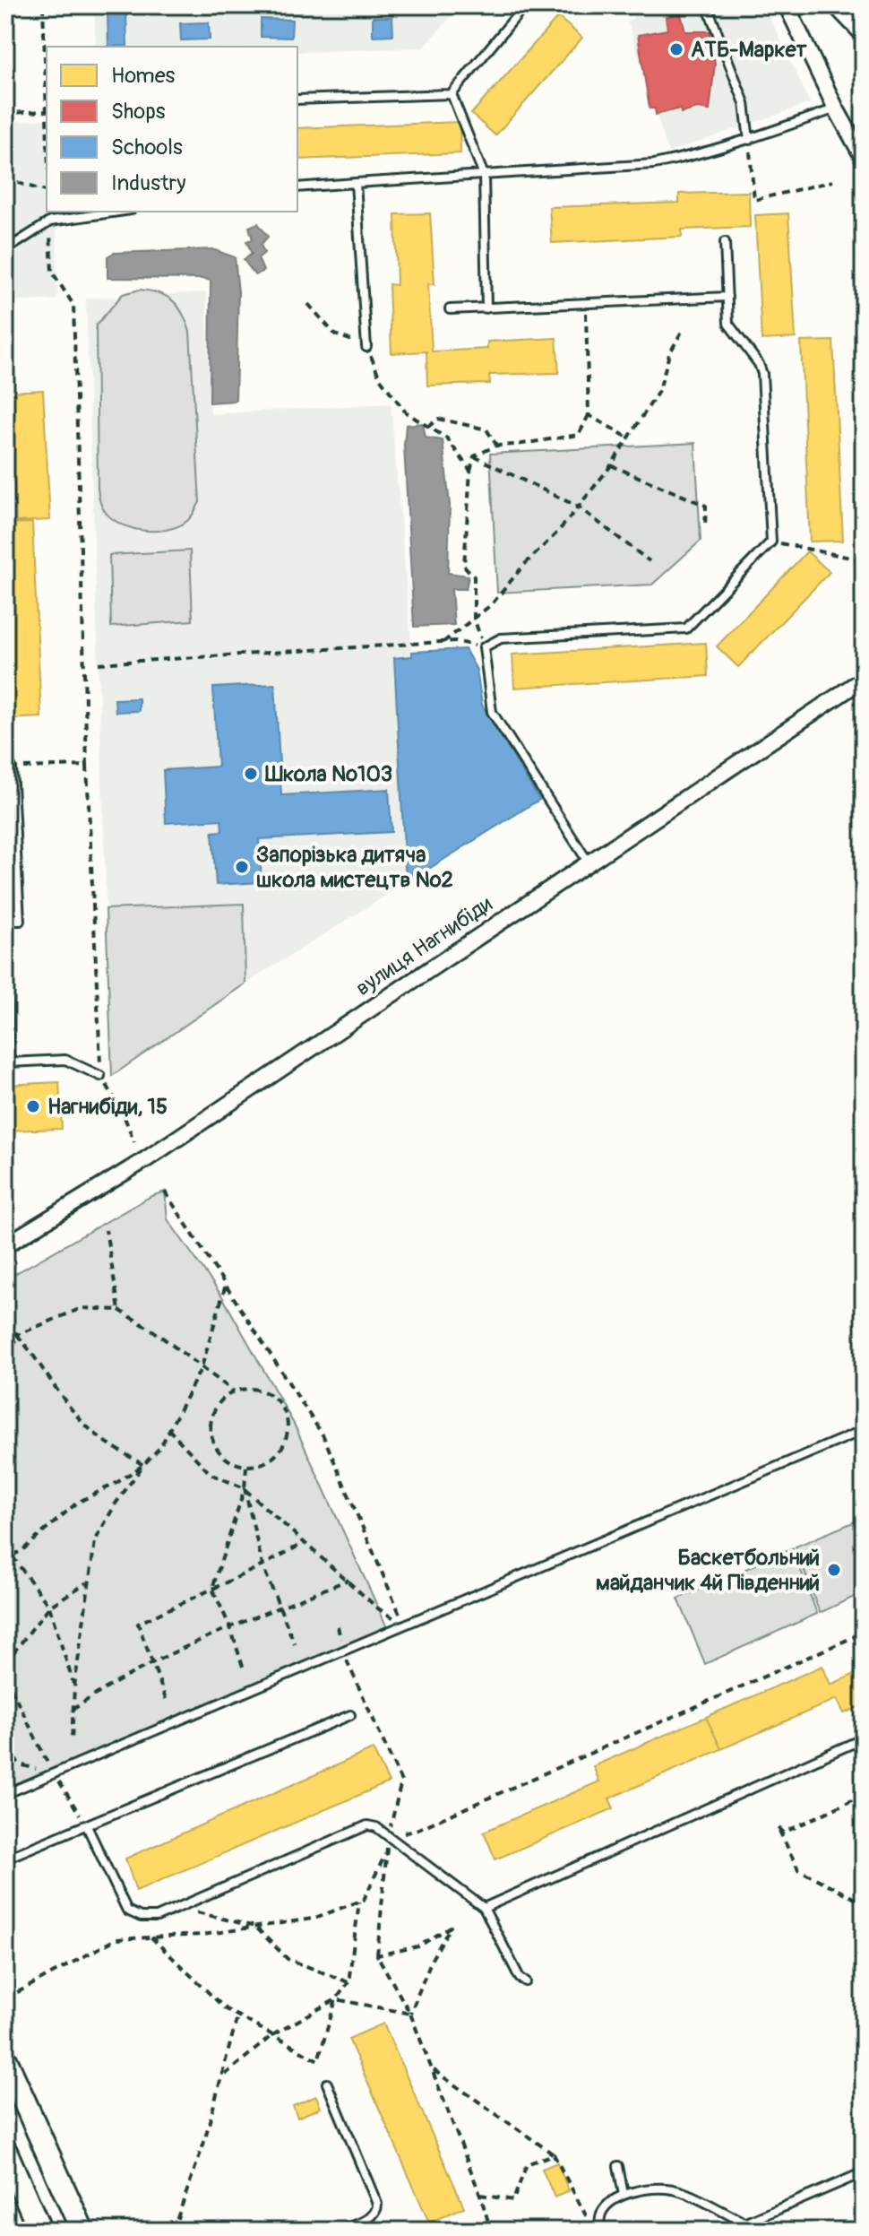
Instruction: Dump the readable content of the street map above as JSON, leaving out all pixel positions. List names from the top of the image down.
{
  "streets": {
    "street": ["вулиця Нагнибіди"]
  },
  "places": [
    "АТБ-Маркет",
    "Школа №103",
    "Запорізька дитяча школа мистецтв №2",
    "Нагнибіди, 15",
    "Баскетбольний майданчик 4й Південний"
  ],
  "legend": [
    "Homes",
    "Shops",
    "Schools",
    "Industry"
  ]
}
